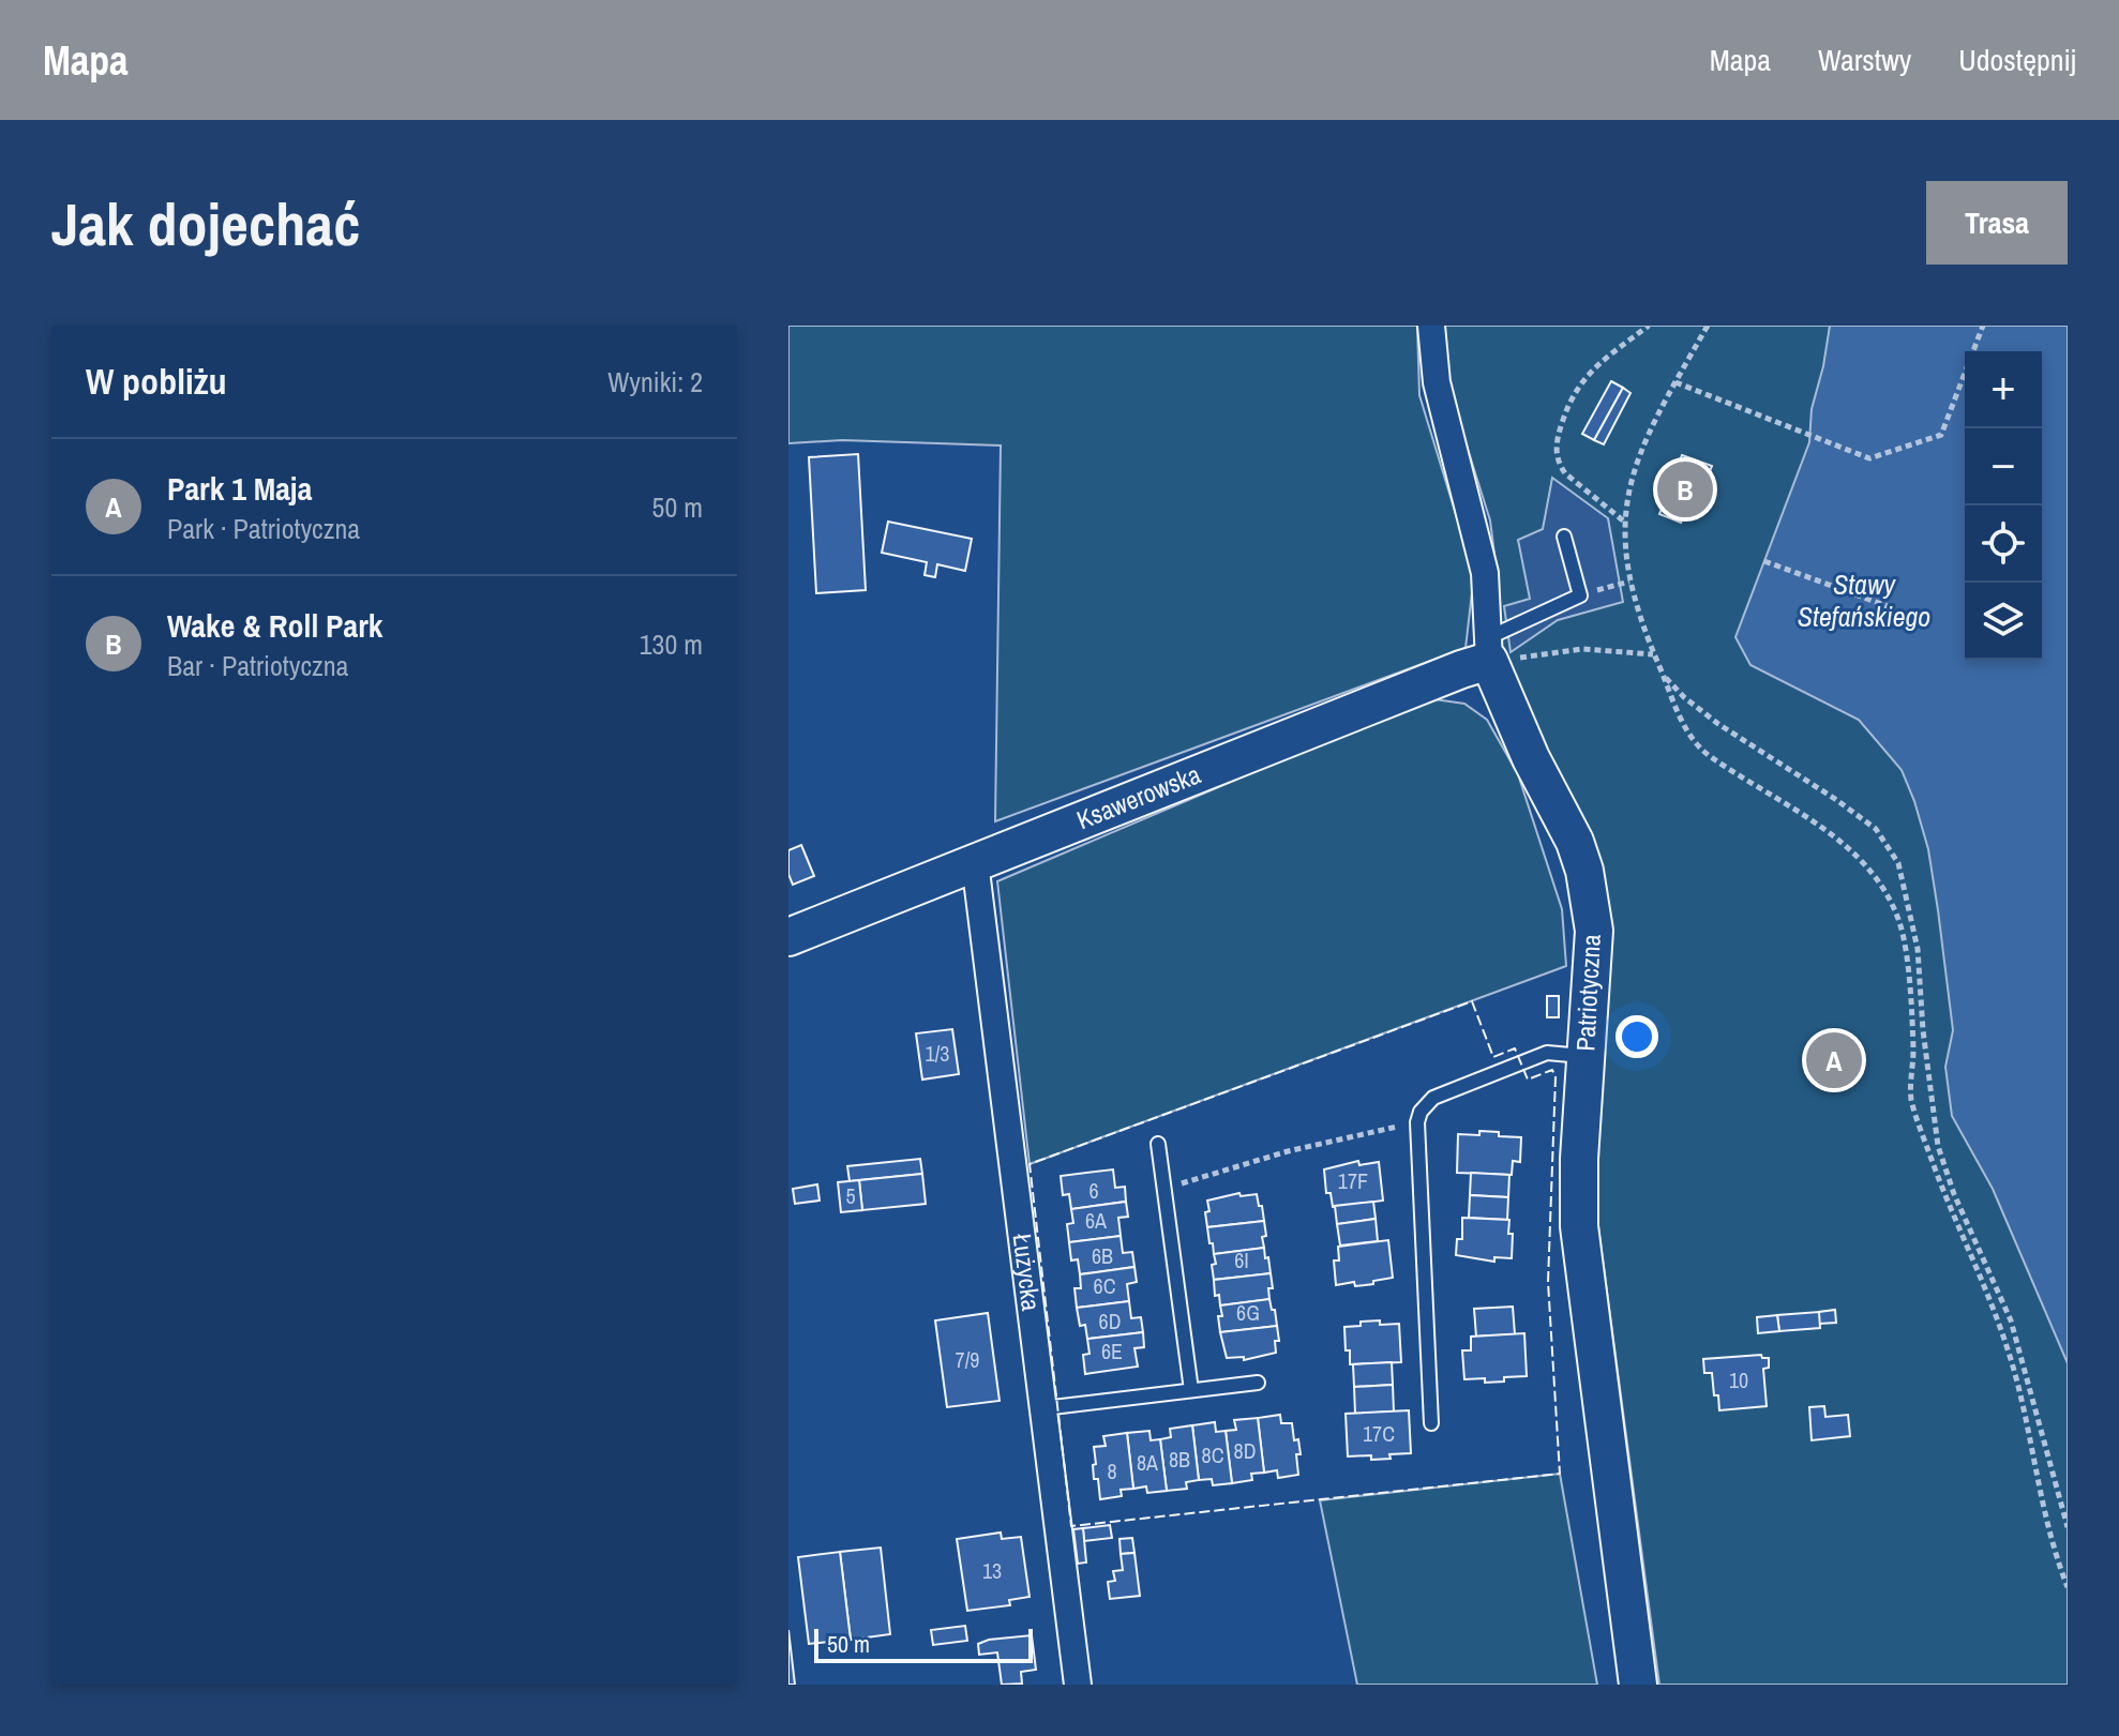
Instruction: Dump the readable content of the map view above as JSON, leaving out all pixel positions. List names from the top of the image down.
{
  "streets": {
    "street": ["Ksawerowska", "Patriotyczna", "Łużycka"]
  },
  "crossings": [
    ["Ksawerowska", "Patriotyczna"],
    ["Ksawerowska", "Łużycka"]
  ],
  "water": ["Stawy Stefańskiego"],
  "house_numbers": [
    "1/3",
    "17F",
    "6",
    "5",
    "6A",
    "6B",
    "6I",
    "6C",
    "6G",
    "6D",
    "6E",
    "7/9",
    "10",
    "17C",
    "8D",
    "8C",
    "8B",
    "8A",
    "8",
    "13"
  ],
  "scale_bar": "50 m",
  "page": {
    "header": "Mapa",
    "nav": ["Mapa", "Warstwy", "Udostępnij"],
    "buttons": "Trasa",
    "title": "Jak dojechać",
    "heading": ["W pobliżu", "Wyniki: 2"],
    "map_buttons": ["+", "−"],
    "list": [
      {
        "mark": "A",
        "name": "Park 1 Maja",
        "note": "Park · Patriotyczna",
        "value": "50 m"
      },
      {
        "mark": "B",
        "name": "Wake & Roll Park",
        "note": "Bar · Patriotyczna",
        "value": "130 m"
      }
    ],
    "pins": ["B", "A"],
    "scale": "50 m"
  }
}
